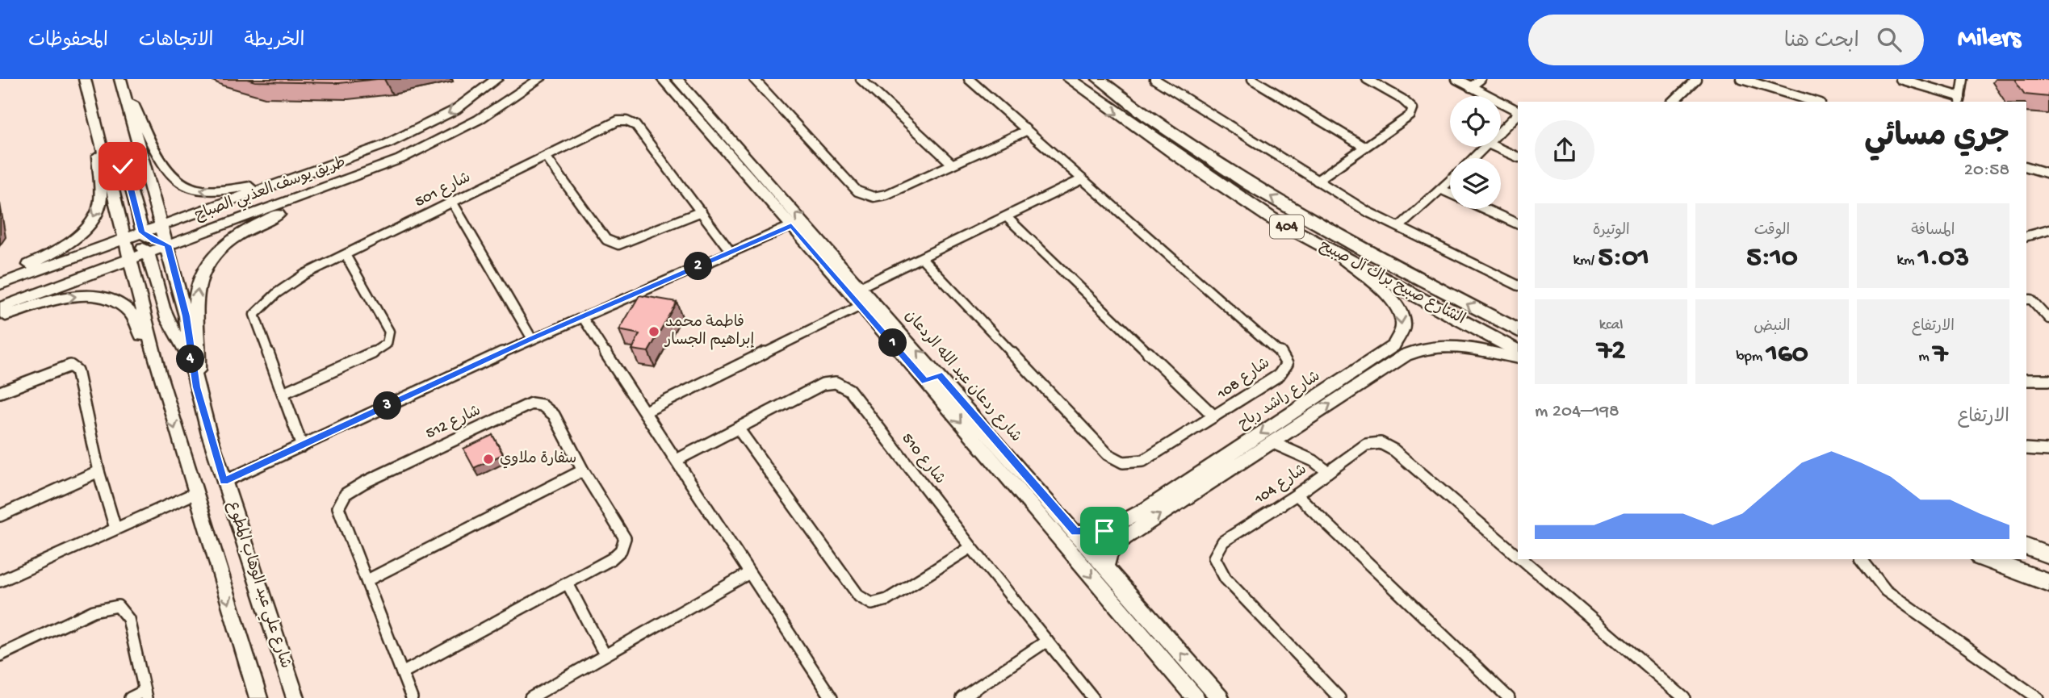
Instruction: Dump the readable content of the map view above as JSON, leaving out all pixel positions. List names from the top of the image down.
{
  "streets": {
    "main road": ["404", "الشارع صبيح براك آل صبيح"],
    "street": [
      "طريق يوسف العذبي الصباح",
      "شارع 501",
      "شارع ردعان عبد الله الردعان",
      "شارع 108",
      "شارع راشد رباح",
      "شارع 512",
      "شارع 510",
      "شارع 104",
      "شارع علي عبد الوهاب المطوع"
    ]
  },
  "crossings": [
    ["طريق يوسف العذبي الصباح", "شارع علي عبد الوهاب المطوع"],
    ["الشارع صبيح براك آل صبيح", "شارع راشد رباح"],
    ["شارع ردعان عبد الله الردعان", "شارع راشد رباح"]
  ],
  "places": ["فاطمة محمد إبراهيم الجسار", "سفارة ملاوي"],
  "page": {
    "header": "Milers",
    "search": "ابحث هنا",
    "nav": ["الخريطة", "الاتجاهات", "المحفوظات"],
    "heading": ["جري مسائي", "20:58"],
    "stats": [
      ["المسافة", "1.03 km"],
      ["الوقت", "5:10"],
      ["الوتيرة", "5:01 /km"],
      ["الارتفاع", "7 m"],
      ["النبض", "160 bpm"],
      ["kcal", "72"]
    ],
    "pins": [
      "2",
      "1",
      "4",
      "3"
    ],
    "chart": ["الارتفاع", "198–204 m"]
  }
}
